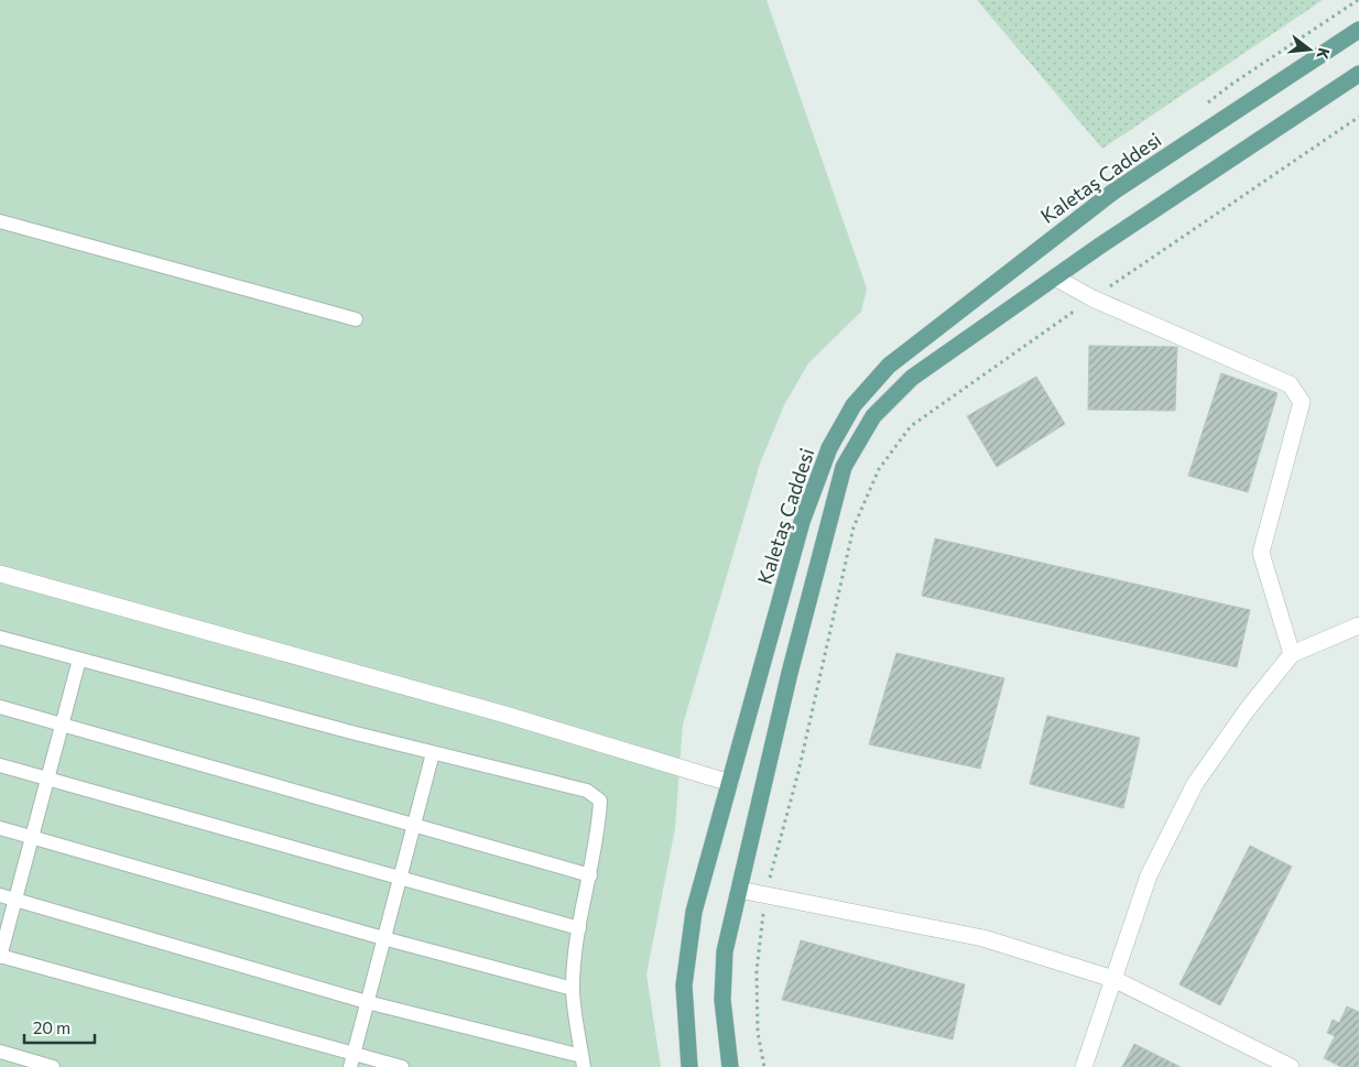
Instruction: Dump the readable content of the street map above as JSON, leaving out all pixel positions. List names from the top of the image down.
{
  "streets": {
    "main road": ["Kaletaş Caddesi"]
  },
  "scale_bar": "20 m",
  "north": "right"
}
